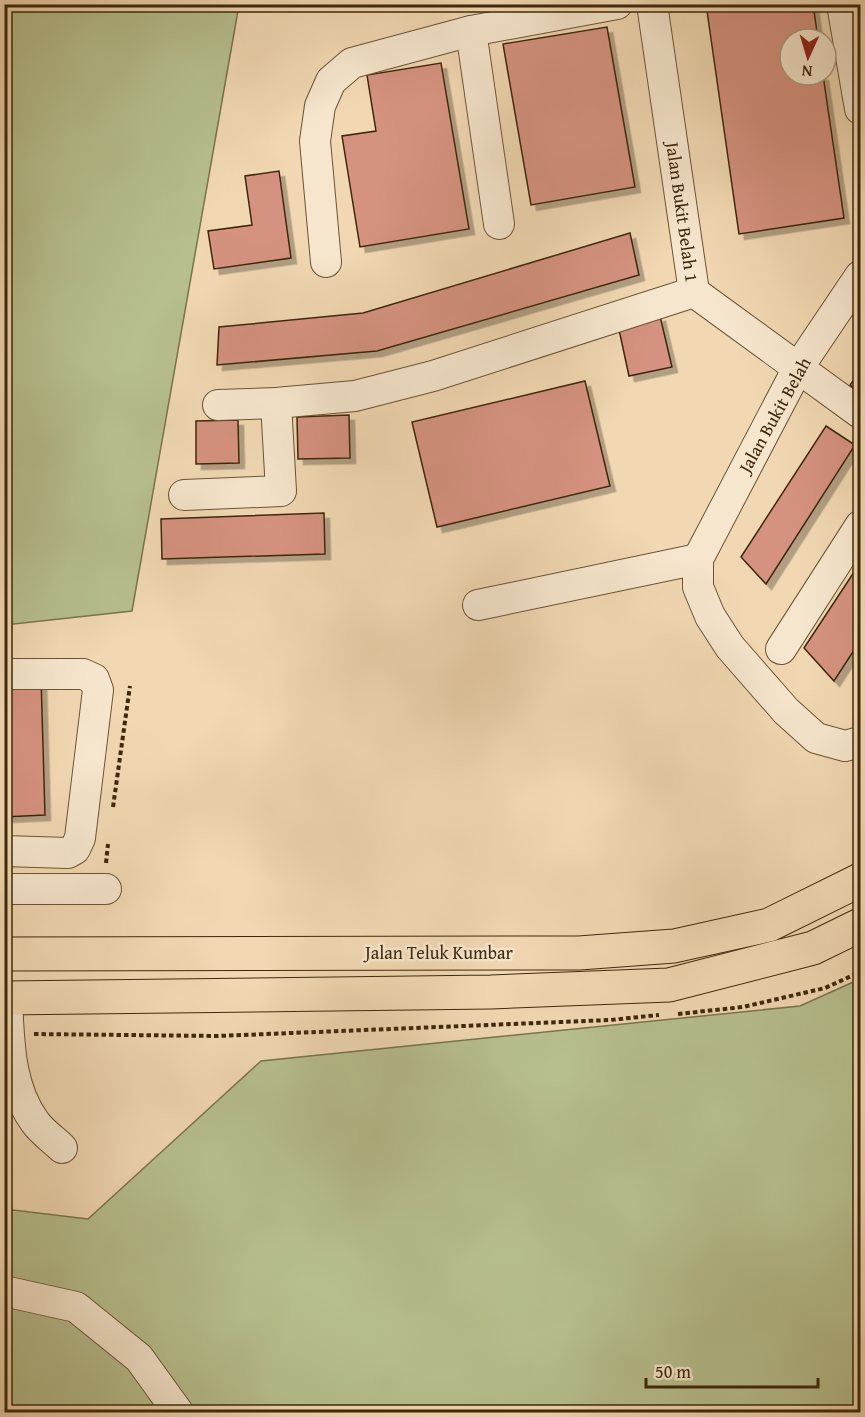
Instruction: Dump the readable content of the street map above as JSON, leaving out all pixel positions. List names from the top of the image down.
{
  "streets": {
    "highway": ["Jalan Teluk Kumbar"],
    "street": ["Jalan Bukit Belah 1", "Jalan Bukit Belah"]
  },
  "crossings": [
    ["Jalan Bukit Belah 1", "Jalan Bukit Belah"]
  ],
  "scale_bar": "50 m",
  "north": "bottom"
}
